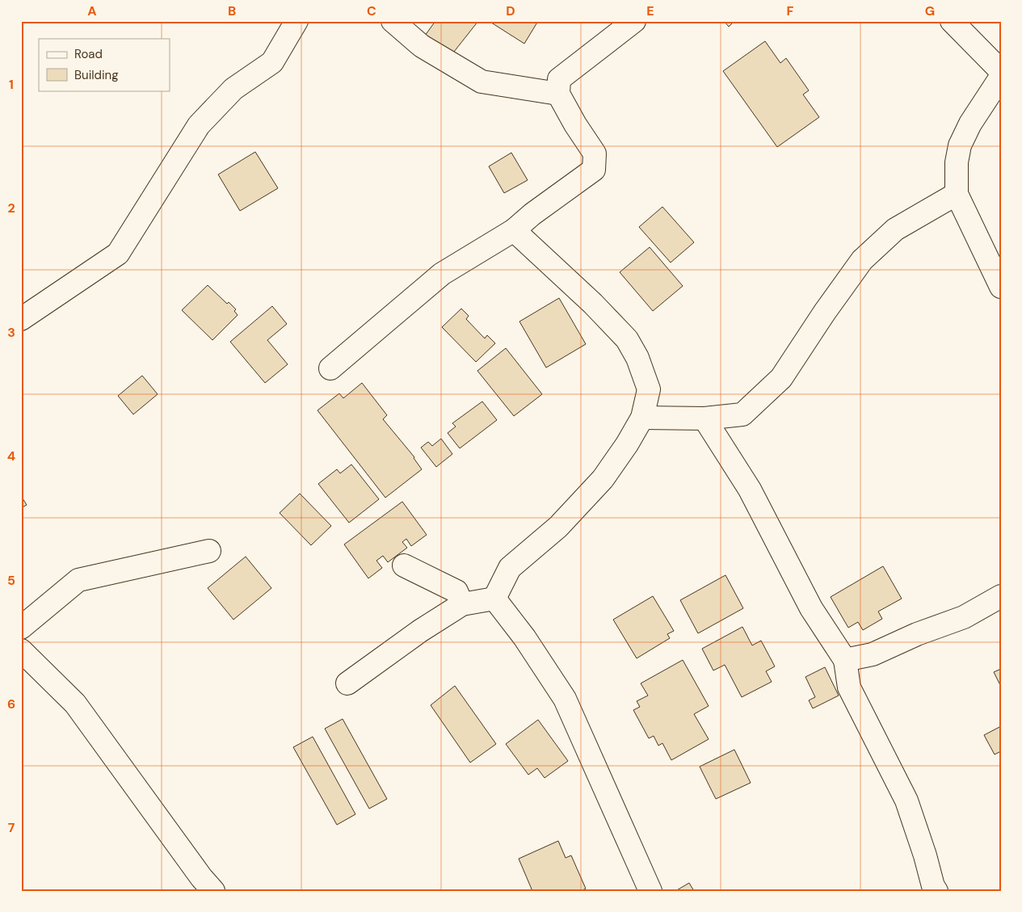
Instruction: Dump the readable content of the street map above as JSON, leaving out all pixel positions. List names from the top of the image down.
{
  "legend": ["Road", "Building"],
  "grid": {
    "columns": [
      "A",
      "B",
      "C",
      "D",
      "E",
      "F",
      "G"
    ],
    "rows": [
      "1",
      "2",
      "3",
      "4",
      "5",
      "6",
      "7"
    ]
  }
}
